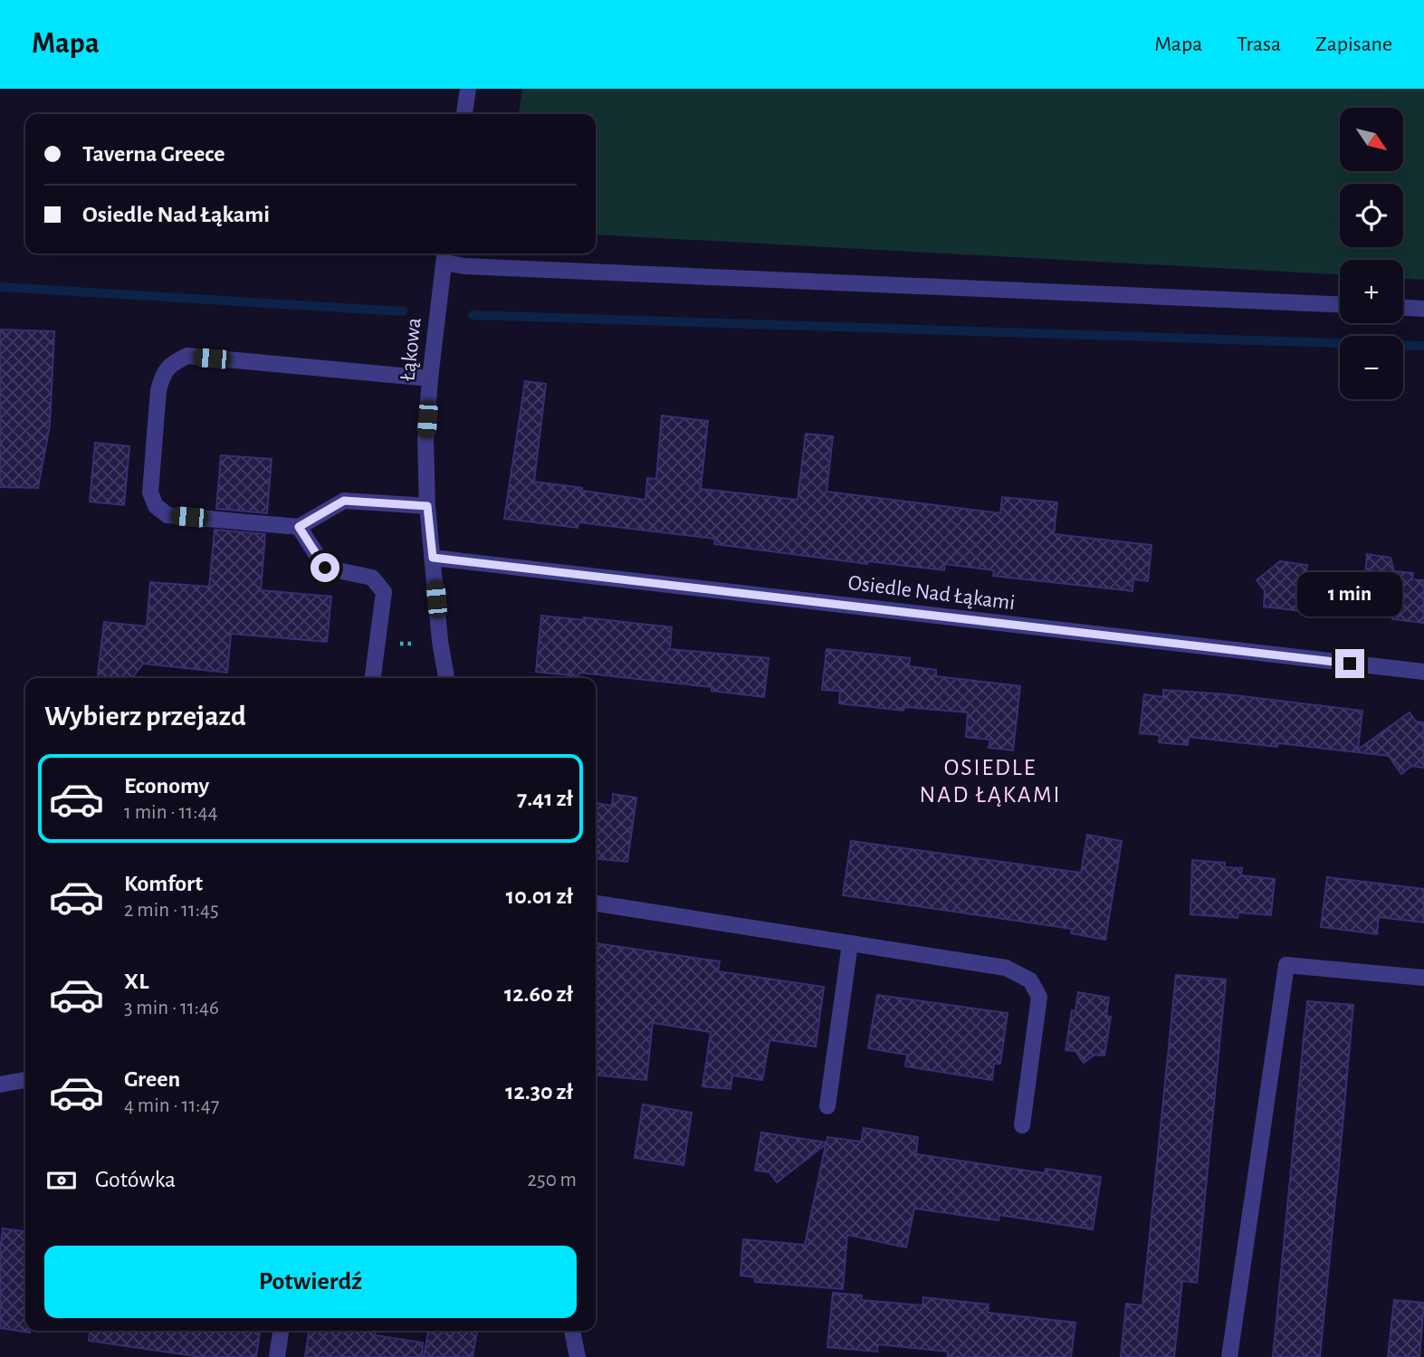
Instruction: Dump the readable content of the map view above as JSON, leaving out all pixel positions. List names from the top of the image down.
{
  "streets": {
    "street": ["Łąkowa", "Osiedle Nad Łąkami"]
  },
  "crossings": [
    ["Łąkowa", "Osiedle Nad Łąkami"]
  ],
  "districts": ["OSIEDLE NAD ŁĄKAMI"],
  "north": "bottom right",
  "page": {
    "header": "Mapa",
    "nav": ["Mapa", "Trasa", "Zapisane"],
    "map_buttons": ["+", "−"],
    "banner": ["Taverna Greece", "Osiedle Nad Łąkami"],
    "bubble": "1 min",
    "heading": "Wybierz przejazd",
    "list": [
      {
        "name": "Economy",
        "note": "1 min · 11:44",
        "value": "7.41 zł"
      },
      {
        "name": "Komfort",
        "note": "2 min · 11:45",
        "value": "10.01 zł"
      },
      {
        "name": "XL",
        "note": "3 min · 11:46",
        "value": "12.60 zł"
      },
      {
        "name": "Green",
        "note": "4 min · 11:47",
        "value": "12.30 zł"
      }
    ],
    "pay": ["Gotówka", "250 m"],
    "buttons": "Potwierdź"
  }
}
